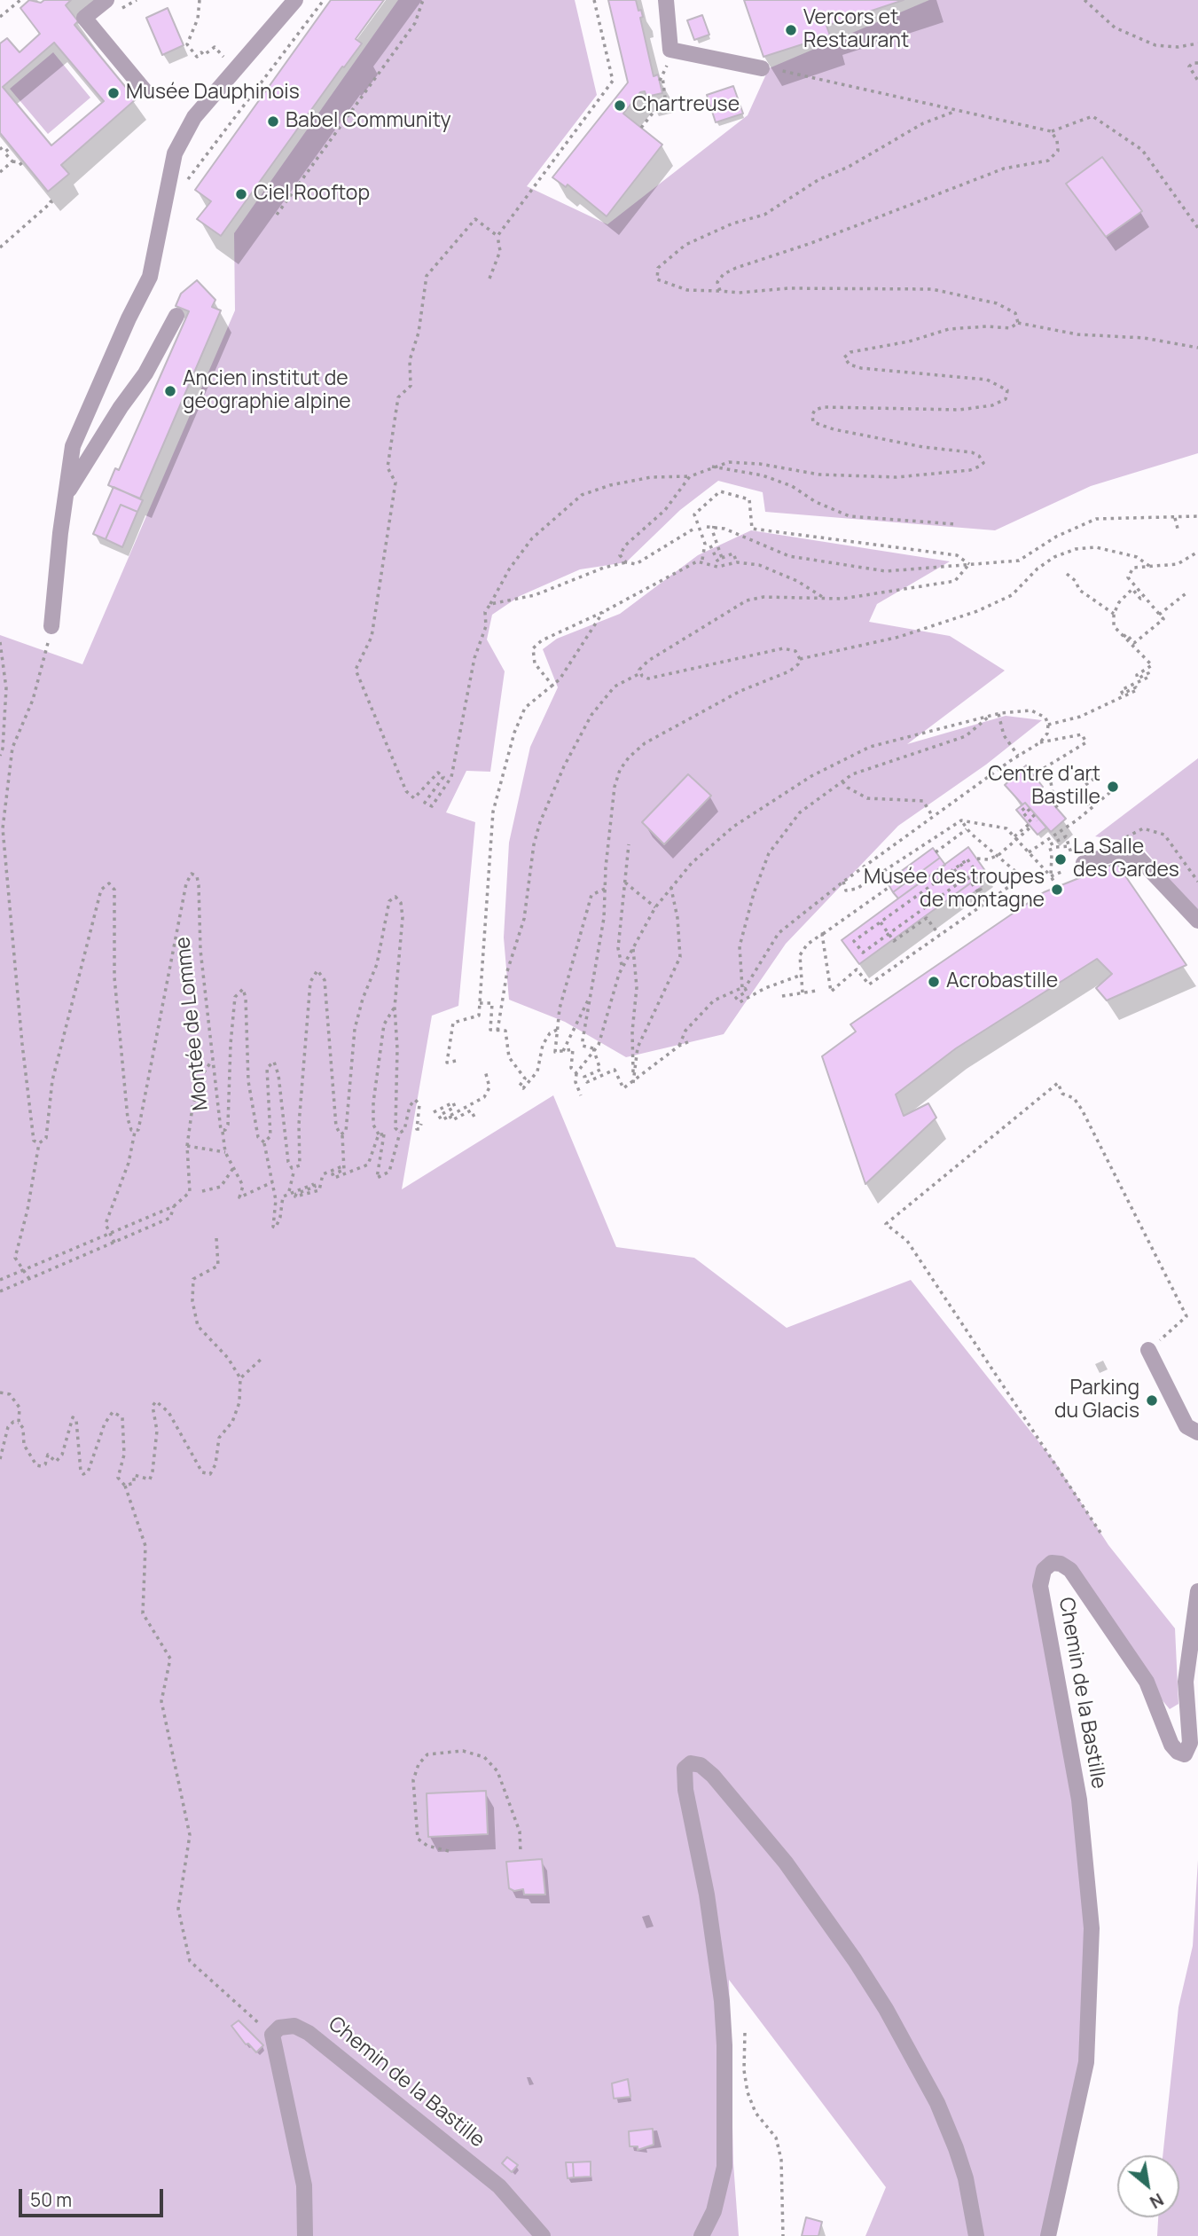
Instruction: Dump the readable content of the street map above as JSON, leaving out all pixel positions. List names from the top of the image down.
{
  "streets": {
    "street": ["Chemin de la Bastille"],
    "path": ["Montée de Lomme"]
  },
  "places": [
    "Vercors et Restaurant",
    "Musée Dauphinois",
    "Chartreuse",
    "Babel Community",
    "Ciel Rooftop",
    "Ancien institut de géographie alpine",
    "Centre d'art Bastille",
    "La Salle des Gardes",
    "Musée des troupes de montagne",
    "Acrobastille",
    "Parking du Glacis"
  ],
  "scale_bar": "50 m",
  "north": "bottom right"
}
